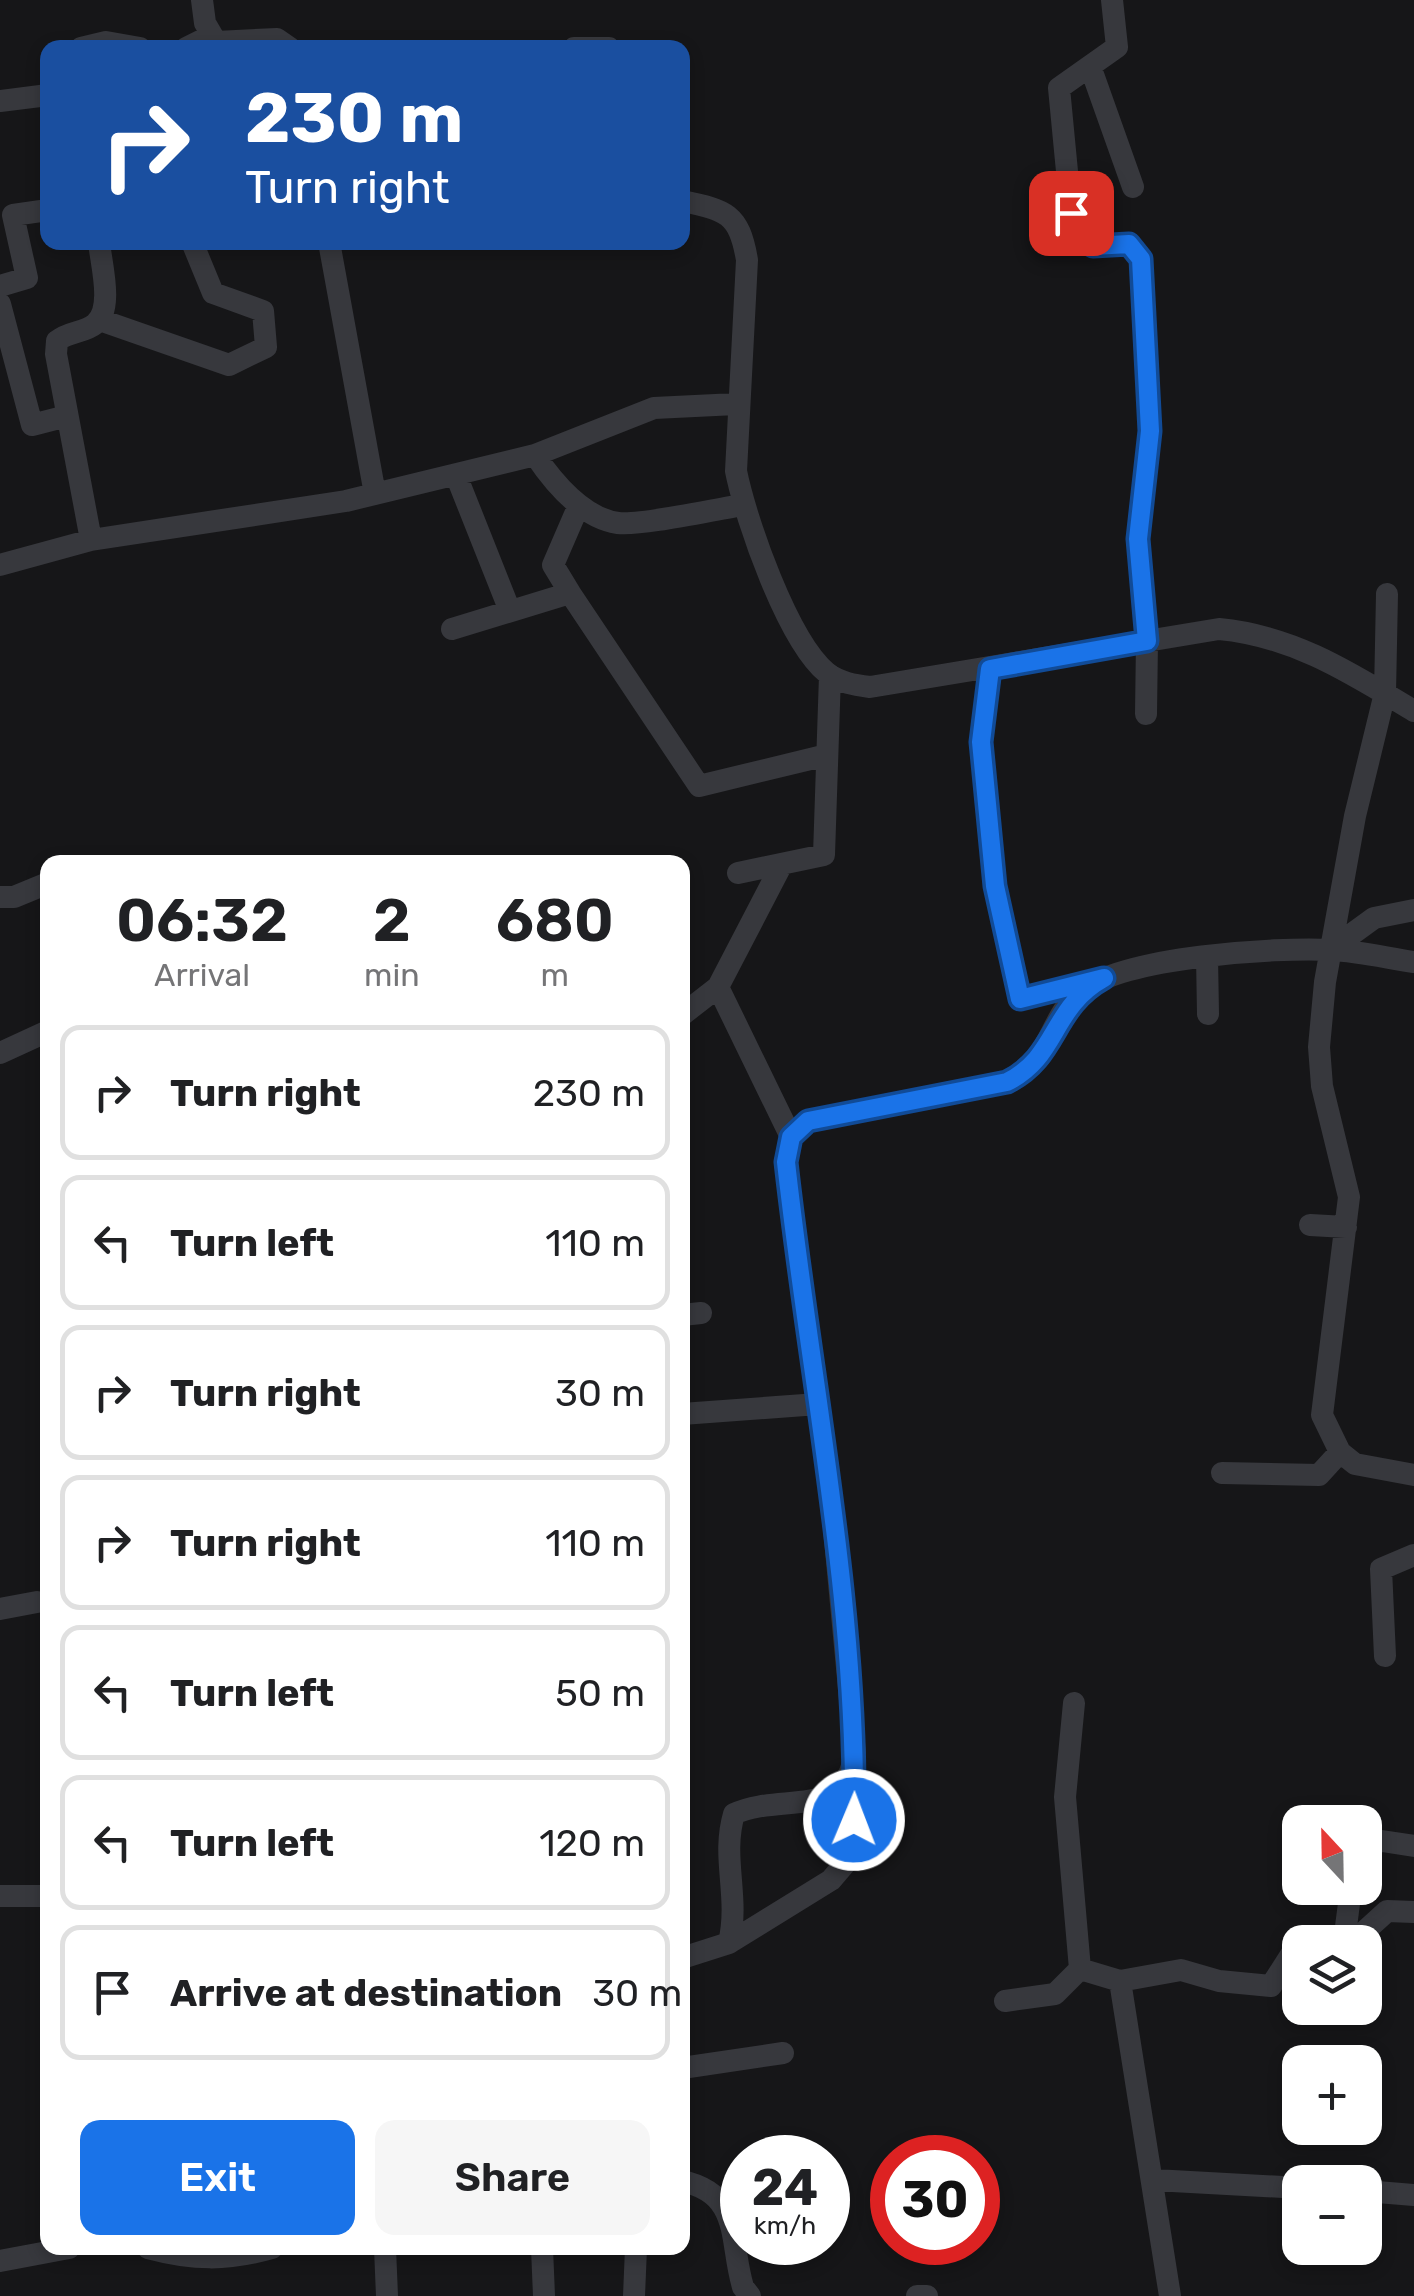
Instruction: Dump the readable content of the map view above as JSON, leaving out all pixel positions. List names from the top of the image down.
{
  "north": "top",
  "page": {
    "turn": ["230 m", "Turn right"],
    "eta": [
      "06:32",
      "Arrival",
      "2",
      "min",
      "680",
      "m"
    ],
    "list": [
      {
        "name": "Turn right",
        "value": "230 m"
      },
      {
        "name": "Turn left",
        "value": "110 m"
      },
      {
        "name": "Turn right",
        "value": "30 m"
      },
      {
        "name": "Turn right",
        "value": "110 m"
      },
      {
        "name": "Turn left",
        "value": "50 m"
      },
      {
        "name": "Turn left",
        "value": "120 m"
      },
      {
        "name": "Arrive at destination",
        "value": "30 m"
      }
    ],
    "map_buttons": ["+", "−"],
    "buttons": ["Exit", "Share"],
    "speed": "24 km/h",
    "limit": "30"
  }
}
